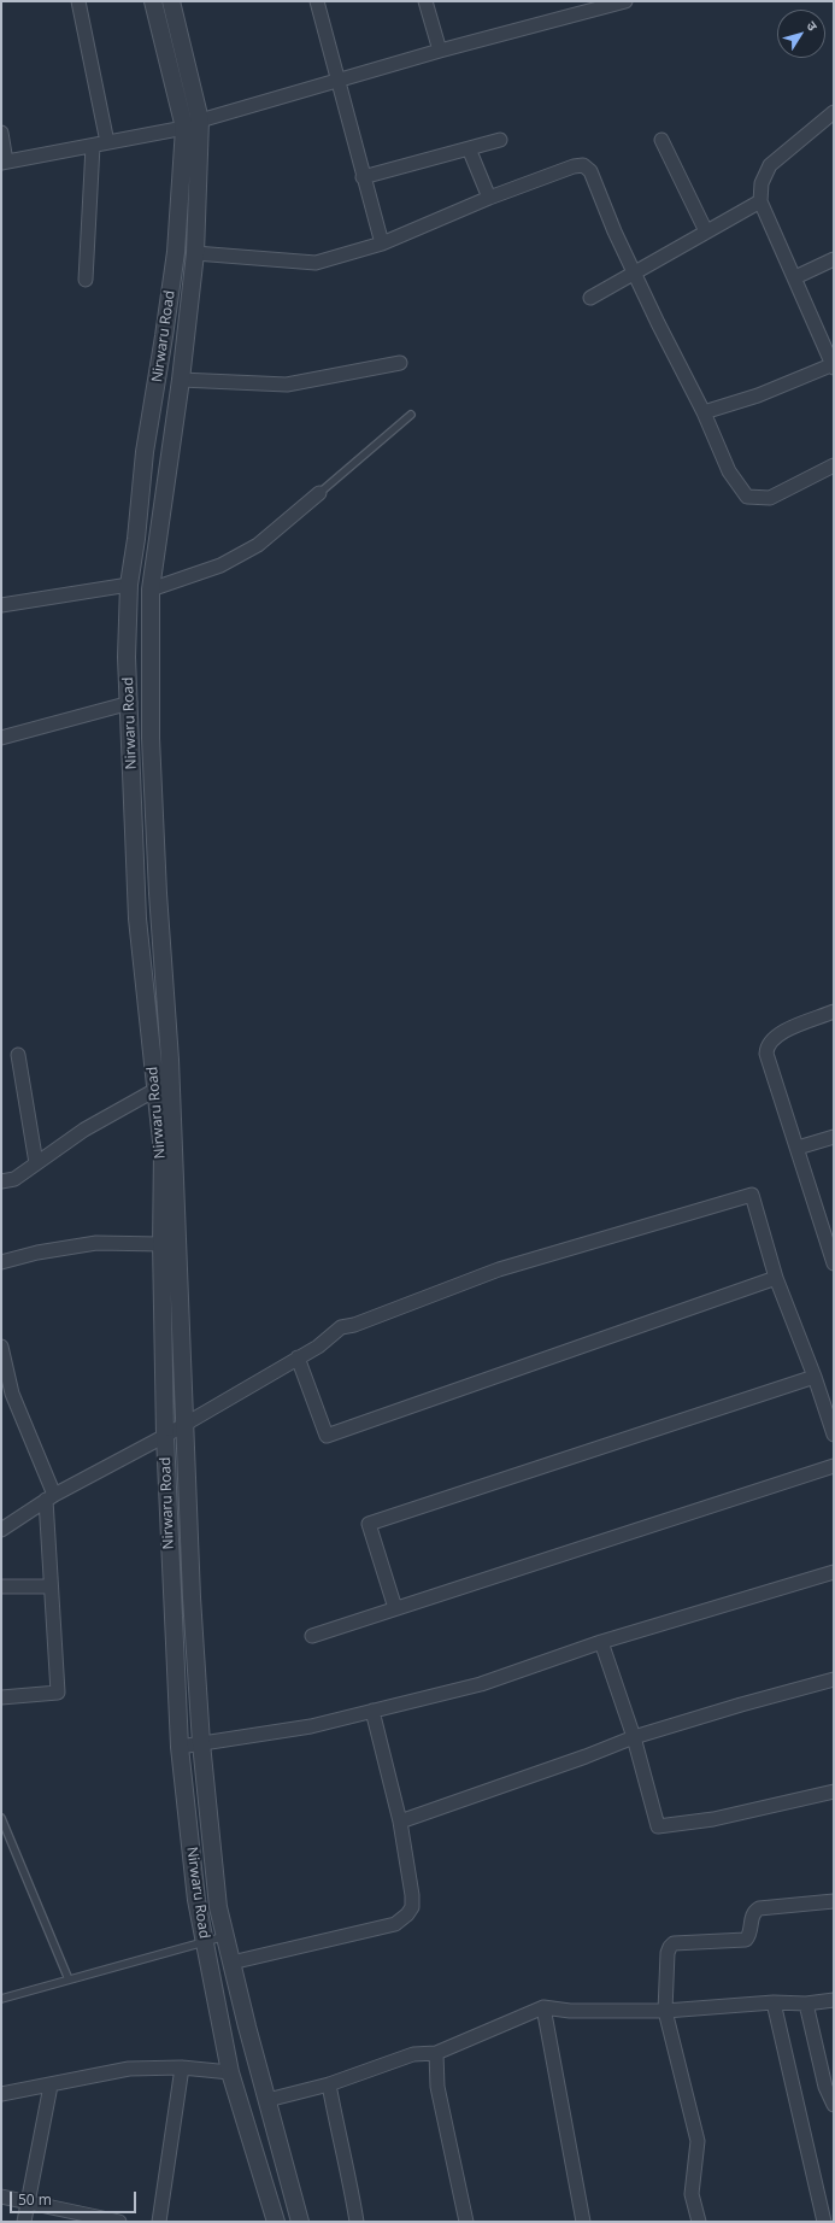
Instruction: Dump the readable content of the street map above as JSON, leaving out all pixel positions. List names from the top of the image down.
{
  "streets": {
    "street": ["Nirwaru Road"]
  },
  "scale_bar": "50 m",
  "north": "top right"
}
